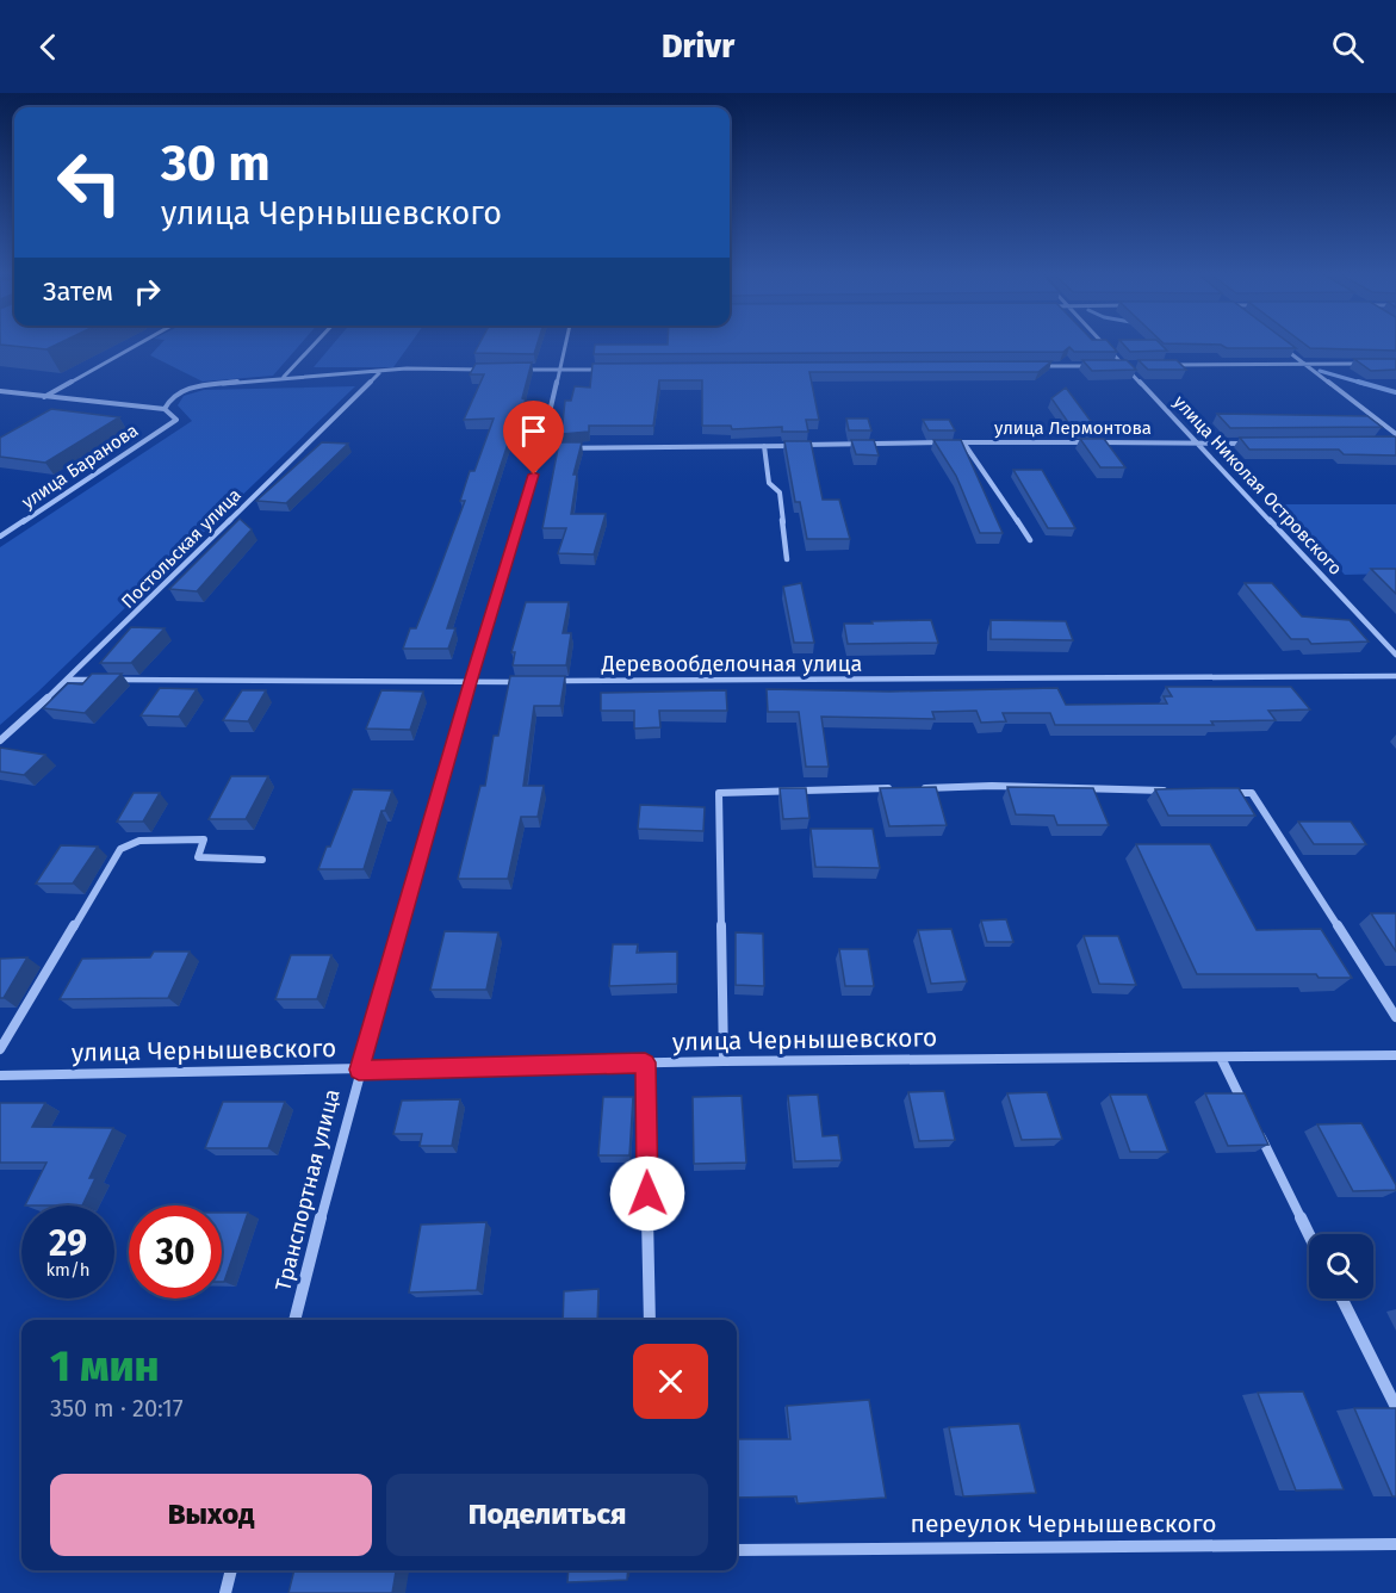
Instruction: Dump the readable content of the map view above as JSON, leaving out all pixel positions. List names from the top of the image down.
{
  "streets": {
    "street": [
      "улица Лермонтова",
      "улица Баранова",
      "улица Николая Островского",
      "Постольская улица",
      "Деревообделочная улица",
      "улица Чернышевского",
      "Транспортная улица",
      "переулок Чернышевского"
    ]
  },
  "crossings": [
    ["улица Лермонтова", "улица Николая Островского"],
    ["улица Лермонтова", "Транспортная улица"],
    ["улица Чернышевского", "Транспортная улица"]
  ],
  "page": {
    "header": "Drivr",
    "turn": ["30 m", "улица Чернышевского"],
    "then": "Затем",
    "speed": "29 km/h",
    "limit": "30",
    "heading": ["1 мин", "350 m · 20:17"],
    "buttons": ["Выход", "Поделиться"]
  }
}
